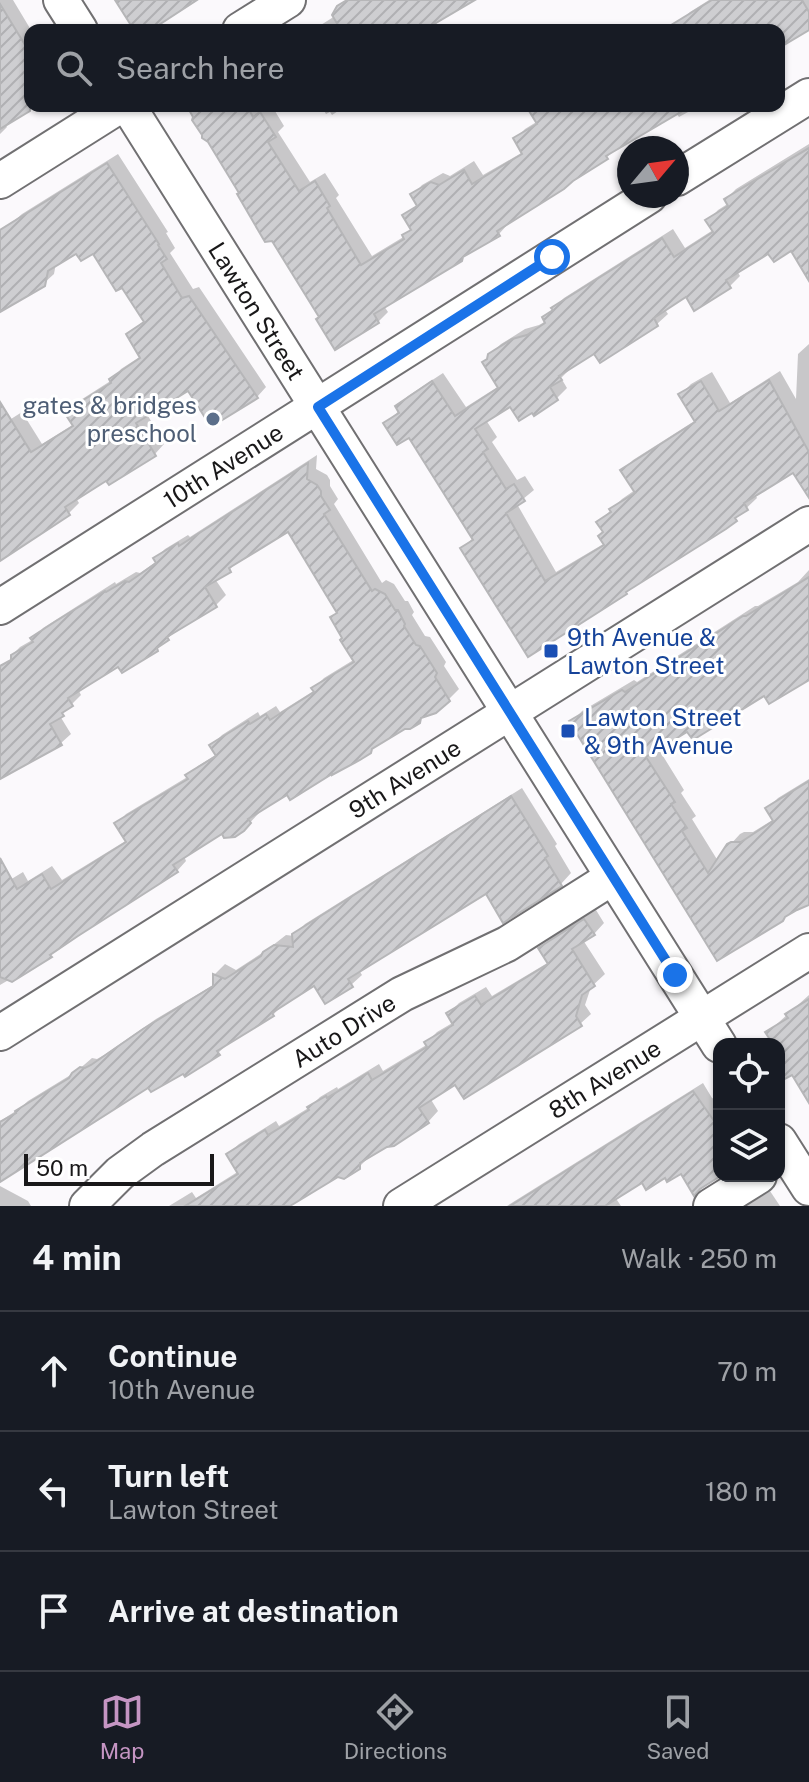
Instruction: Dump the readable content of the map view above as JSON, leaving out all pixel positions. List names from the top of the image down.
{
  "streets": {
    "street": [
      "Lawton Street",
      "10th Avenue",
      "9th Avenue",
      "Auto Drive",
      "8th Avenue"
    ]
  },
  "crossings": [
    ["Lawton Street", "10th Avenue"],
    ["Lawton Street", "9th Avenue"],
    ["Lawton Street", "Auto Drive"],
    ["Lawton Street", "8th Avenue"]
  ],
  "places": {
    "other": ["gates & bridges preschool"],
    "transit": ["9th Avenue & Lawton Street", "Lawton Street & 9th Avenue"]
  },
  "scale_bar": "50 m",
  "north": "top right",
  "page": {
    "search": "Search here",
    "scale": "50 m",
    "heading": ["4 min", "Walk · 250 m"],
    "list": [
      ["Continue", "10th Avenue", "70 m"],
      ["Turn left", "Lawton Street", "180 m"],
      "Arrive at destination"
    ],
    "nav": ["Map", "Directions", "Saved"]
  }
}
